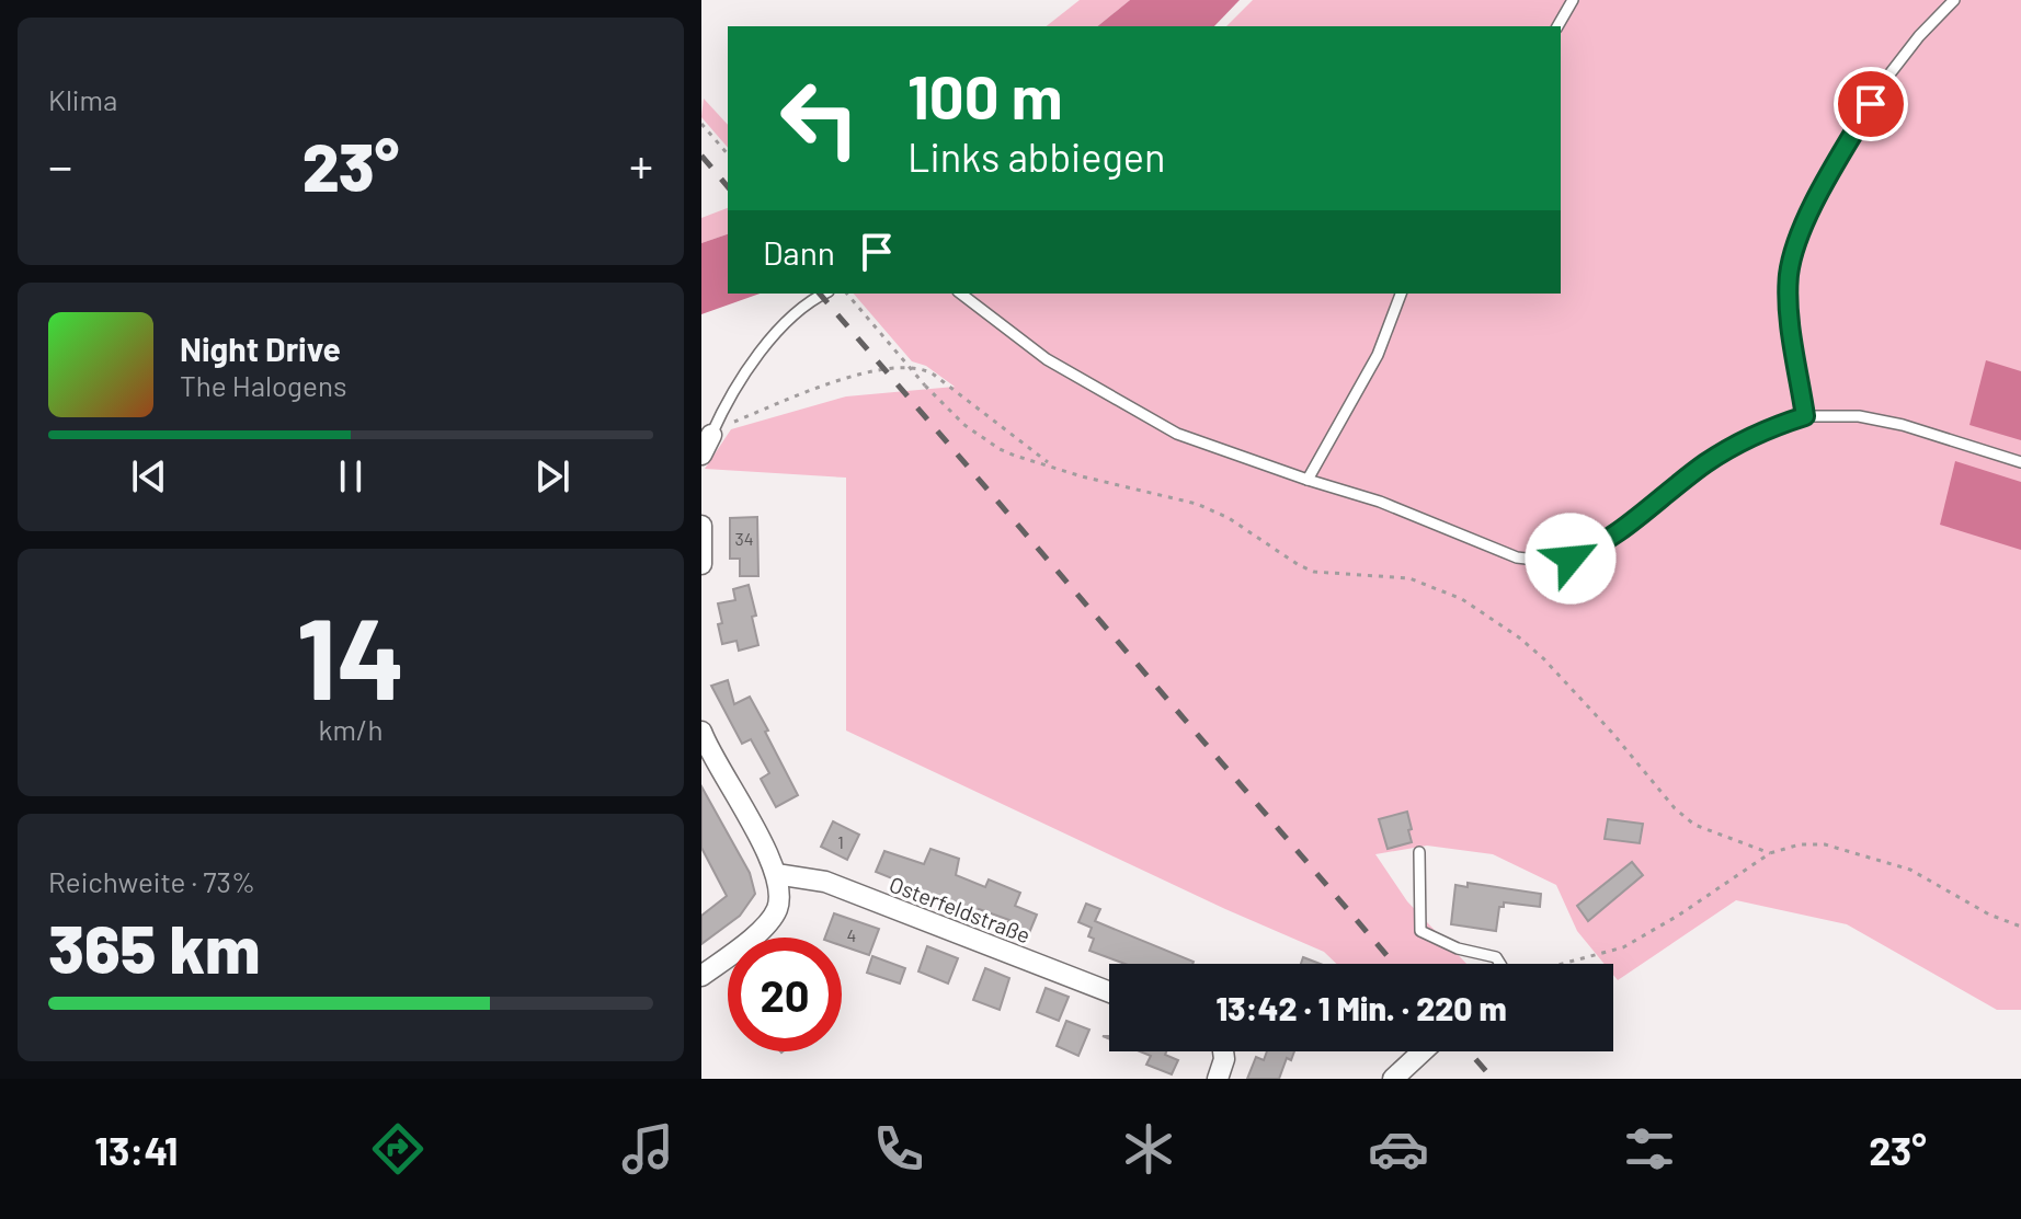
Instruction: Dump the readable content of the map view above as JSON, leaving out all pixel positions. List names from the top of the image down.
{
  "streets": {
    "street": ["Osterfeldstraße"]
  },
  "house_numbers": ["34", "1", "4"],
  "page": {
    "tile": [
      "Klima",
      ["14", "km/h"],
      ["Reichweite · 73%", "365 km"]
    ],
    "turn": ["100 m", "Links abbiegen"],
    "heat": ["−", "23°", "+"],
    "then": "Dann",
    "song": ["Night Drive", "The Halogens"],
    "limit": "20",
    "trip": "13:42 · 1 Min. · 220 m",
    "tabs": ["13:41", "23°"]
  }
}
